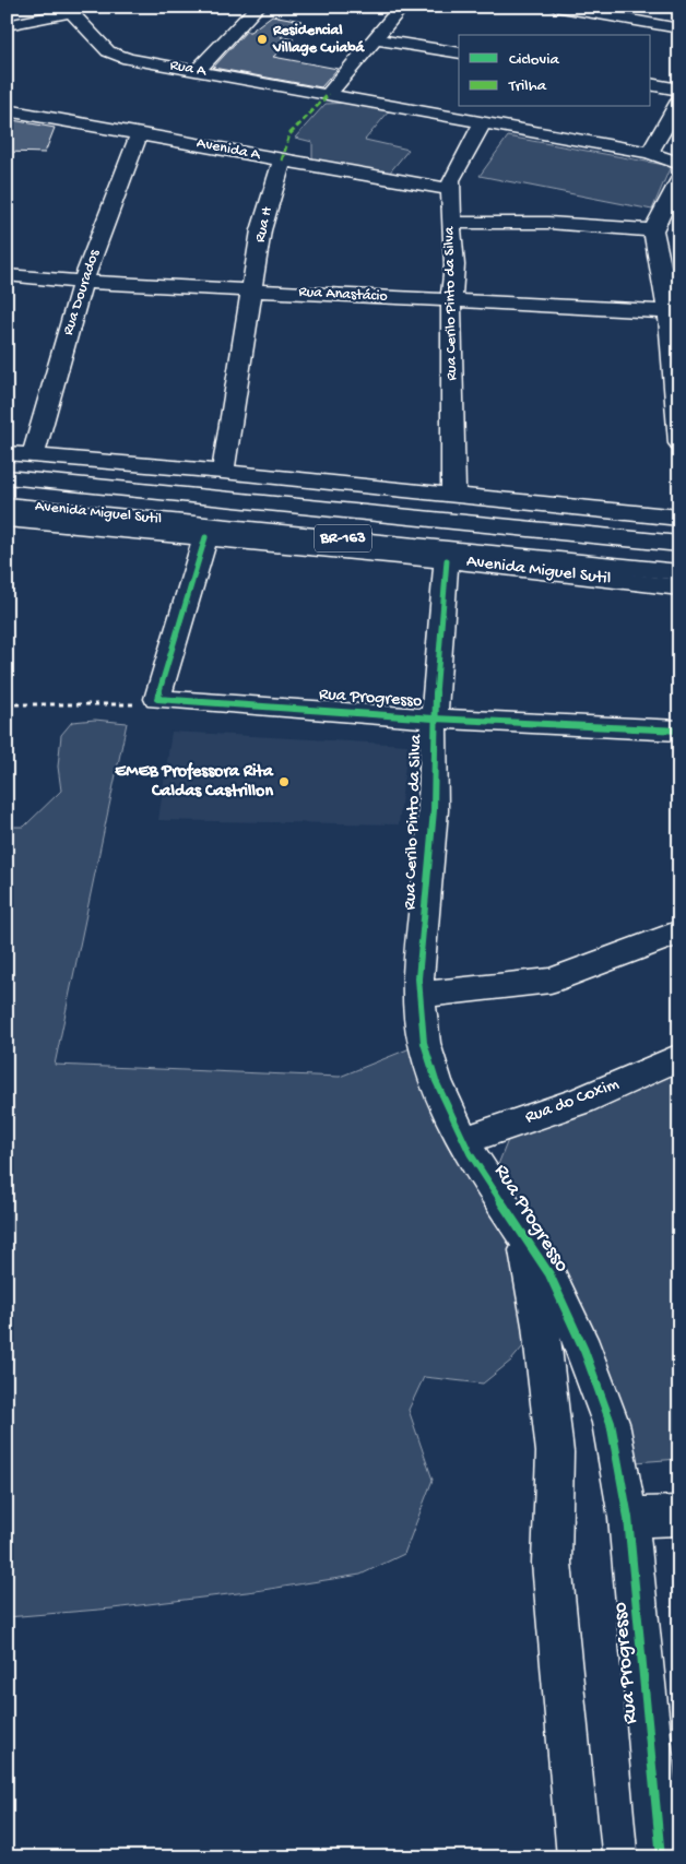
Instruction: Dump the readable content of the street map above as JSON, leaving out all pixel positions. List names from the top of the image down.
{
  "streets": {
    "street": [
      "Rua A",
      "Avenida A",
      "Rua H",
      "Rua Dourados",
      "Rua Anastácio",
      "Rua Cerilo Pinto da Silva",
      "Avenida Miguel Sutil",
      "BR-163",
      "Rua Progresso",
      "Rua do Coxim"
    ]
  },
  "crossings": [
    ["Rua A", "Rua Cerilo Pinto da Silva"],
    ["Avenida A", "Rua H"],
    ["Avenida A", "Rua Dourados"],
    ["Avenida A", "Rua Cerilo Pinto da Silva"],
    ["Rua H", "Rua Anastácio"],
    ["Rua Dourados", "Rua Anastácio"],
    ["Rua Anastácio", "Rua Cerilo Pinto da Silva"],
    ["Rua Cerilo Pinto da Silva", "Avenida Miguel Sutil"],
    ["Rua Cerilo Pinto da Silva", "Rua Progresso"],
    ["Rua Progresso", "Rua do Coxim"]
  ],
  "places": ["Residencial Village Cuiabá", "EMEB Professora Rita Caldas Castrillon"],
  "legend": ["Ciclovia", "Trilha"]
}
